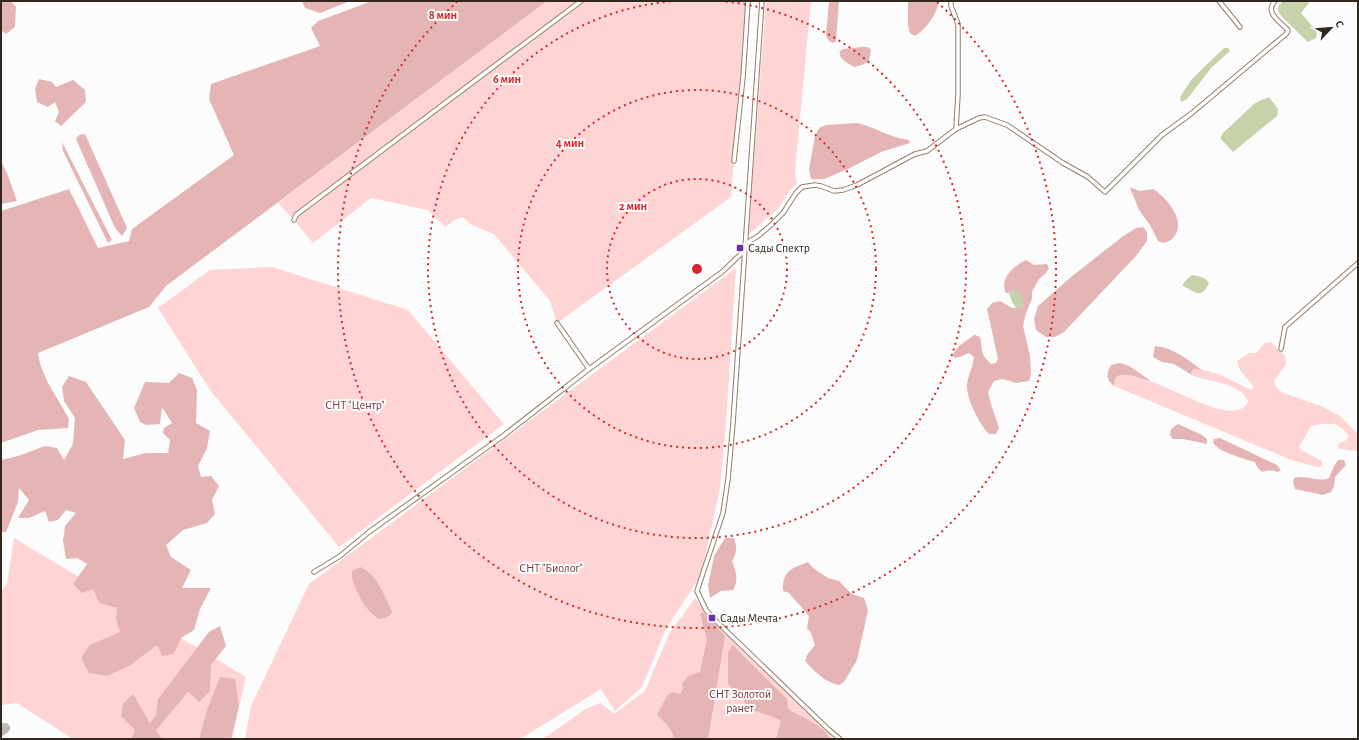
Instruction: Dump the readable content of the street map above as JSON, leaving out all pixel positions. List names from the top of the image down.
{
  "parks": ["СНТ \"Центр\"", "СНТ \"Биолог\"", "СНТ Золотой ранет"],
  "places": {
    "transit": ["Сады Спектр", "Сады Мечта"]
  },
  "north": "top right",
  "rings": [
    "8 мин",
    "6 мин",
    "4 мин",
    "2 мин"
  ]
}
